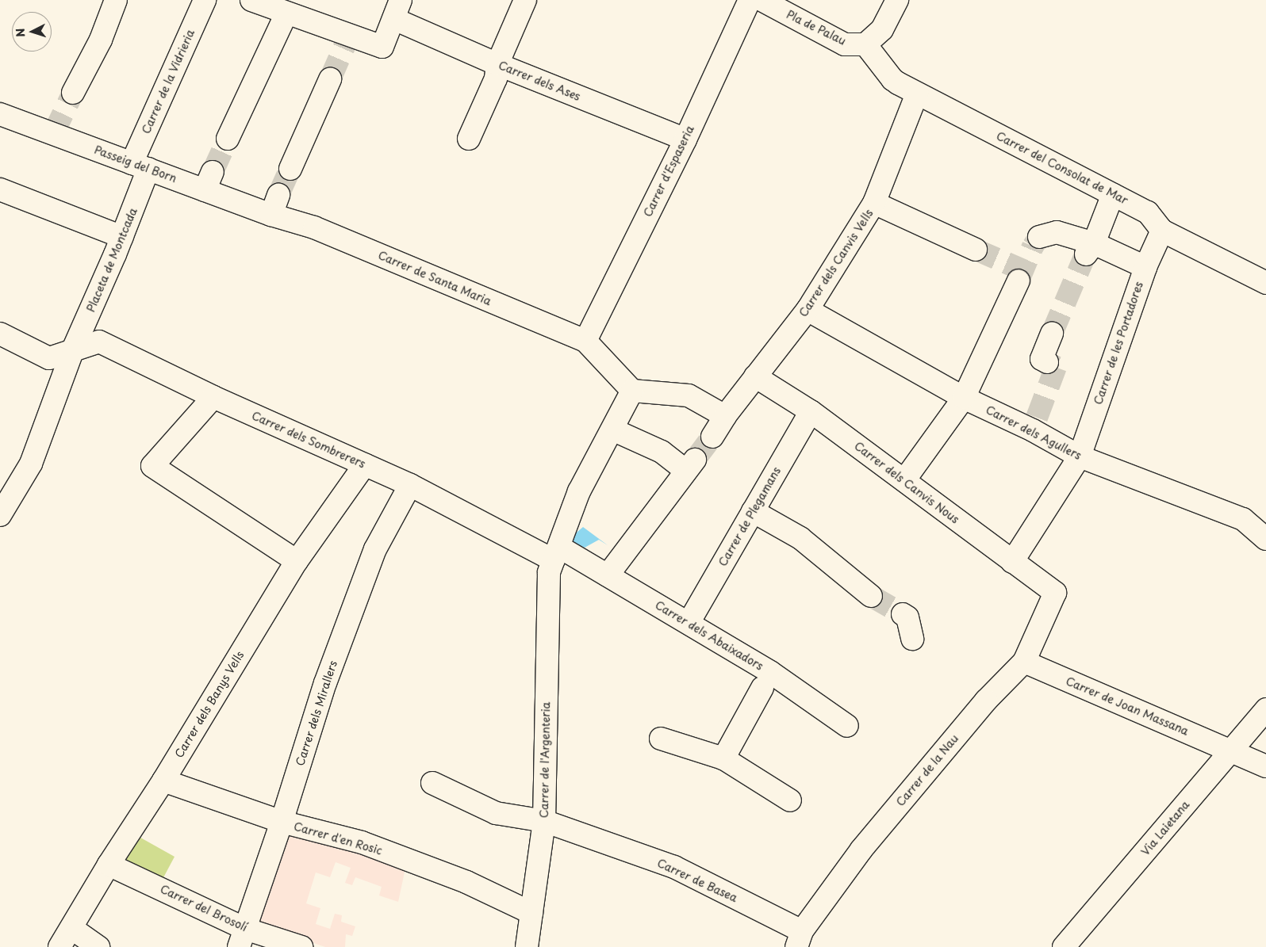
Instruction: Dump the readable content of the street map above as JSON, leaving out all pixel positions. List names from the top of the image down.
{
  "streets": {
    "street": [
      "Pla de Palau",
      "Carrer dels Ases",
      "Carrer de la Vidrieria",
      "Passeig del Born",
      "Carrer del Consolat de Mar",
      "Carrer d'Espaseria",
      "Placeta de Montcada",
      "Carrer dels Canvis Vells",
      "Carrer de Santa Maria",
      "Carrer de les Portadores",
      "Carrer dels Agullers",
      "Carrer dels Sombrerers",
      "Carrer dels Canvis Nous",
      "Carrer de Plegamans",
      "Carrer dels Abaixadors",
      "Carrer dels Banys Vells",
      "Carrer de Joan Massana",
      "Carrer dels Mirallers",
      "Carrer de l'Argenteria",
      "Carrer de la Nau",
      "Via Laietana",
      "Carrer d'en Rosic",
      "Carrer de Basea",
      "Carrer del Brosolí"
    ]
  },
  "crossings": [
    ["Pla de Palau", "Carrer del Consolat de Mar"],
    ["Carrer dels Ases", "Carrer d'Espaseria"],
    ["Carrer de la Vidrieria", "Passeig del Born"],
    ["Carrer de la Vidrieria", "Placeta de Montcada"],
    ["Passeig del Born", "Placeta de Montcada"],
    ["Passeig del Born", "Carrer de Santa Maria"],
    ["Carrer del Consolat de Mar", "Carrer dels Canvis Vells"],
    ["Carrer del Consolat de Mar", "Carrer de les Portadores"],
    ["Carrer d'Espaseria", "Carrer de Santa Maria"],
    ["Placeta de Montcada", "Carrer dels Sombrerers"],
    ["Carrer dels Canvis Vells", "Carrer dels Agullers"],
    ["Carrer dels Canvis Vells", "Carrer dels Canvis Nous"],
    ["Carrer de les Portadores", "Carrer dels Agullers"],
    ["Carrer de les Portadores", "Carrer dels Canvis Nous"],
    ["Carrer dels Sombrerers", "Carrer dels Abaixadors"],
    ["Carrer dels Sombrerers", "Carrer dels Banys Vells"],
    ["Carrer dels Sombrerers", "Carrer dels Mirallers"],
    ["Carrer dels Sombrerers", "Carrer de l'Argenteria"],
    ["Carrer dels Canvis Nous", "Carrer de Plegamans"],
    ["Carrer dels Canvis Nous", "Carrer de la Nau"],
    ["Carrer de Plegamans", "Carrer dels Abaixadors"],
    ["Carrer dels Abaixadors", "Carrer de l'Argenteria"],
    ["Carrer dels Banys Vells", "Carrer d'en Rosic"],
    ["Carrer dels Banys Vells", "Carrer del Brosolí"],
    ["Carrer de Joan Massana", "Carrer de la Nau"],
    ["Carrer de Joan Massana", "Via Laietana"],
    ["Carrer dels Mirallers", "Carrer d'en Rosic"],
    ["Carrer dels Mirallers", "Carrer del Brosolí"],
    ["Carrer de l'Argenteria", "Carrer d'en Rosic"],
    ["Carrer de l'Argenteria", "Carrer de Basea"],
    ["Carrer de la Nau", "Carrer de Basea"]
  ],
  "north": "left"
}
